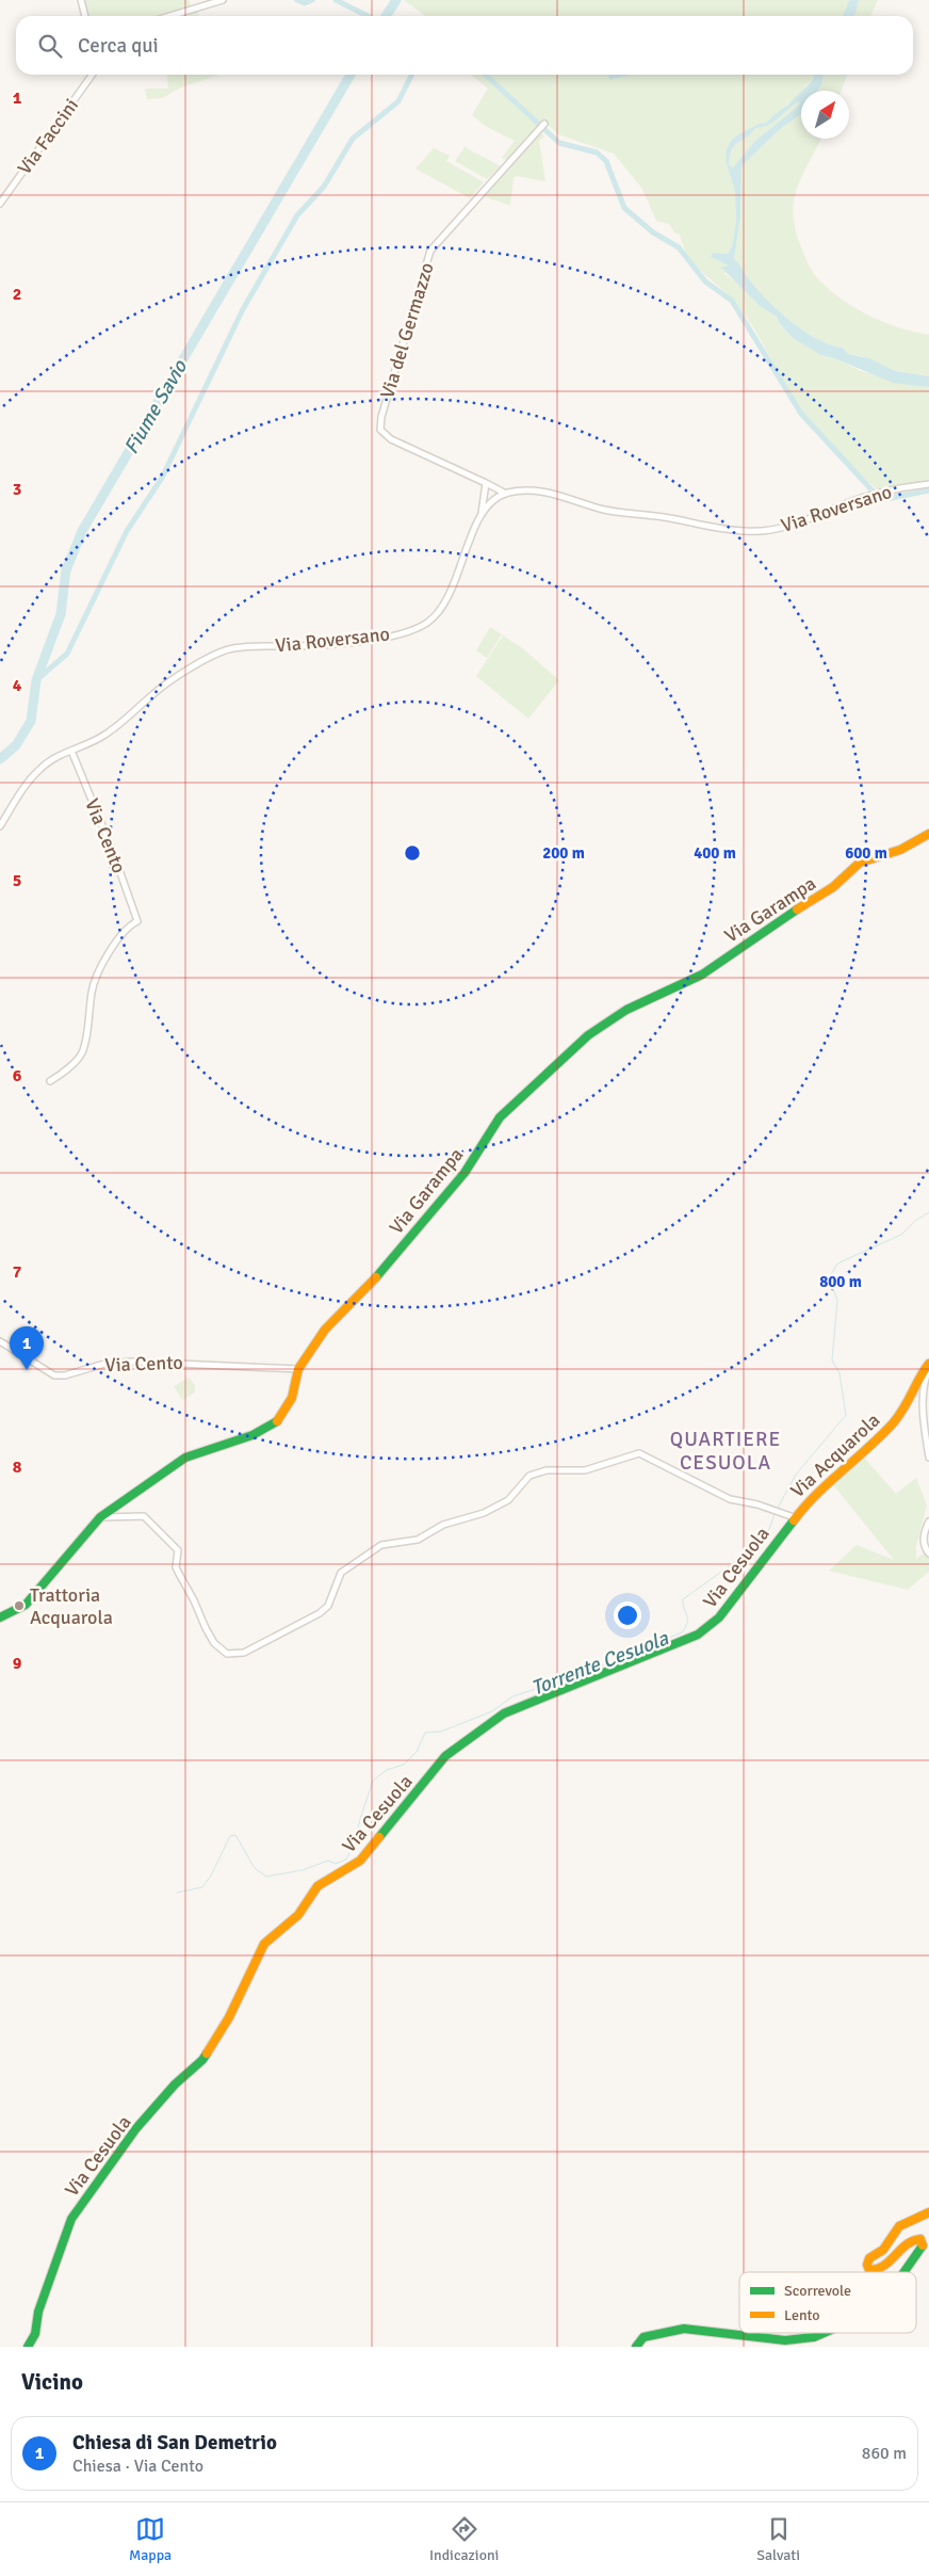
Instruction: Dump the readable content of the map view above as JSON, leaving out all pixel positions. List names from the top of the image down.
{
  "streets": {
    "street": [
      "Via Faccini",
      "Via del Germazzo",
      "Via Roversano",
      "Via Cento",
      "Via Garampa",
      "Via Acquarola",
      "Via Cesuola"
    ]
  },
  "crossings": [
    ["Via del Germazzo", "Via Roversano"],
    ["Via Roversano", "Via Cento"],
    ["Via Cento", "Via Garampa"],
    ["Via Garampa", "Via Acquarola"],
    ["Via Acquarola", "Via Cesuola"]
  ],
  "districts": ["QUARTIERE CESUOLA"],
  "water": ["Fiume Savio", "Torrente Cesuola"],
  "places": ["Trattoria Acquarola"],
  "legend": ["Scorrevole", "Lento"],
  "north": "top right",
  "page": {
    "search": "Cerca qui",
    "pins": "1",
    "heading": "Vicino",
    "list": [
      {
        "mark": "1",
        "name": "Chiesa di San Demetrio",
        "note": "Chiesa · Via Cento",
        "value": "860 m"
      }
    ],
    "nav": ["Mappa", "Indicazioni", "Salvati"]
  },
  "grid": {
    "rows": [
      "1",
      "2",
      "3",
      "4",
      "5",
      "6",
      "7",
      "8",
      "9"
    ]
  },
  "rings": [
    "200 m",
    "400 m",
    "600 m",
    "800 m"
  ]
}
